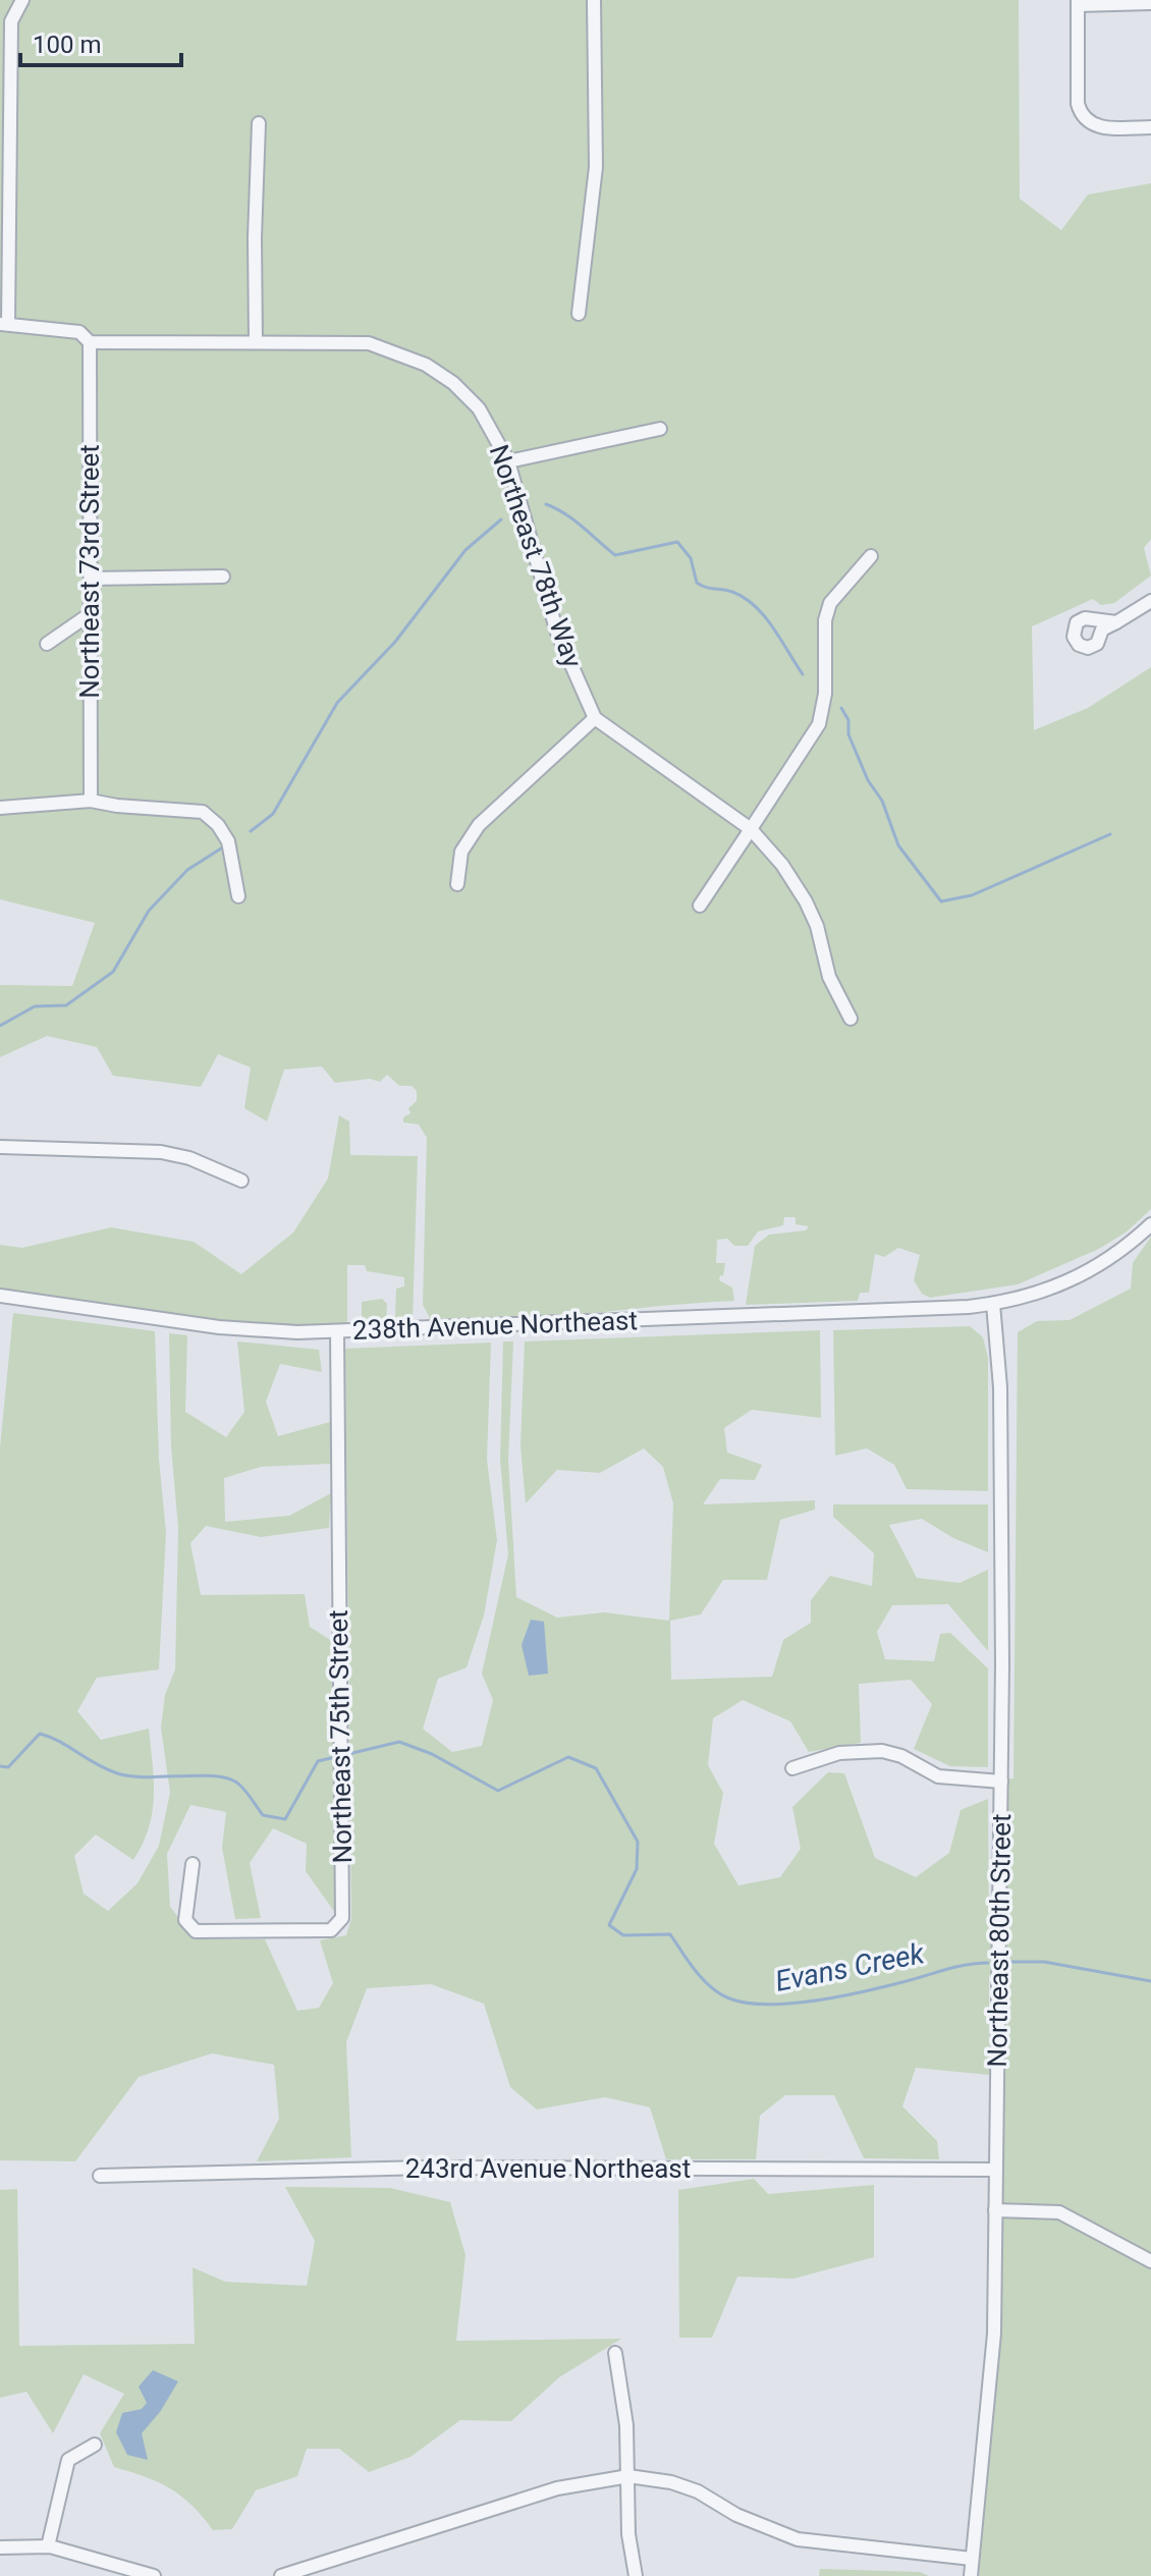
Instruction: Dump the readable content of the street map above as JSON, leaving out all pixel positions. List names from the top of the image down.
{
  "streets": {
    "street": [
      "Northeast 78th Way",
      "Northeast 73rd Street",
      "238th Avenue Northeast",
      "Northeast 75th Street",
      "Northeast 80th Street",
      "243rd Avenue Northeast"
    ]
  },
  "crossings": [
    ["Northeast 78th Way", "Northeast 73rd Street"],
    ["238th Avenue Northeast", "Northeast 75th Street"],
    ["238th Avenue Northeast", "Northeast 80th Street"],
    ["Northeast 80th Street", "243rd Avenue Northeast"]
  ],
  "water": ["Evans Creek"],
  "scale_bar": "100 m"
}
